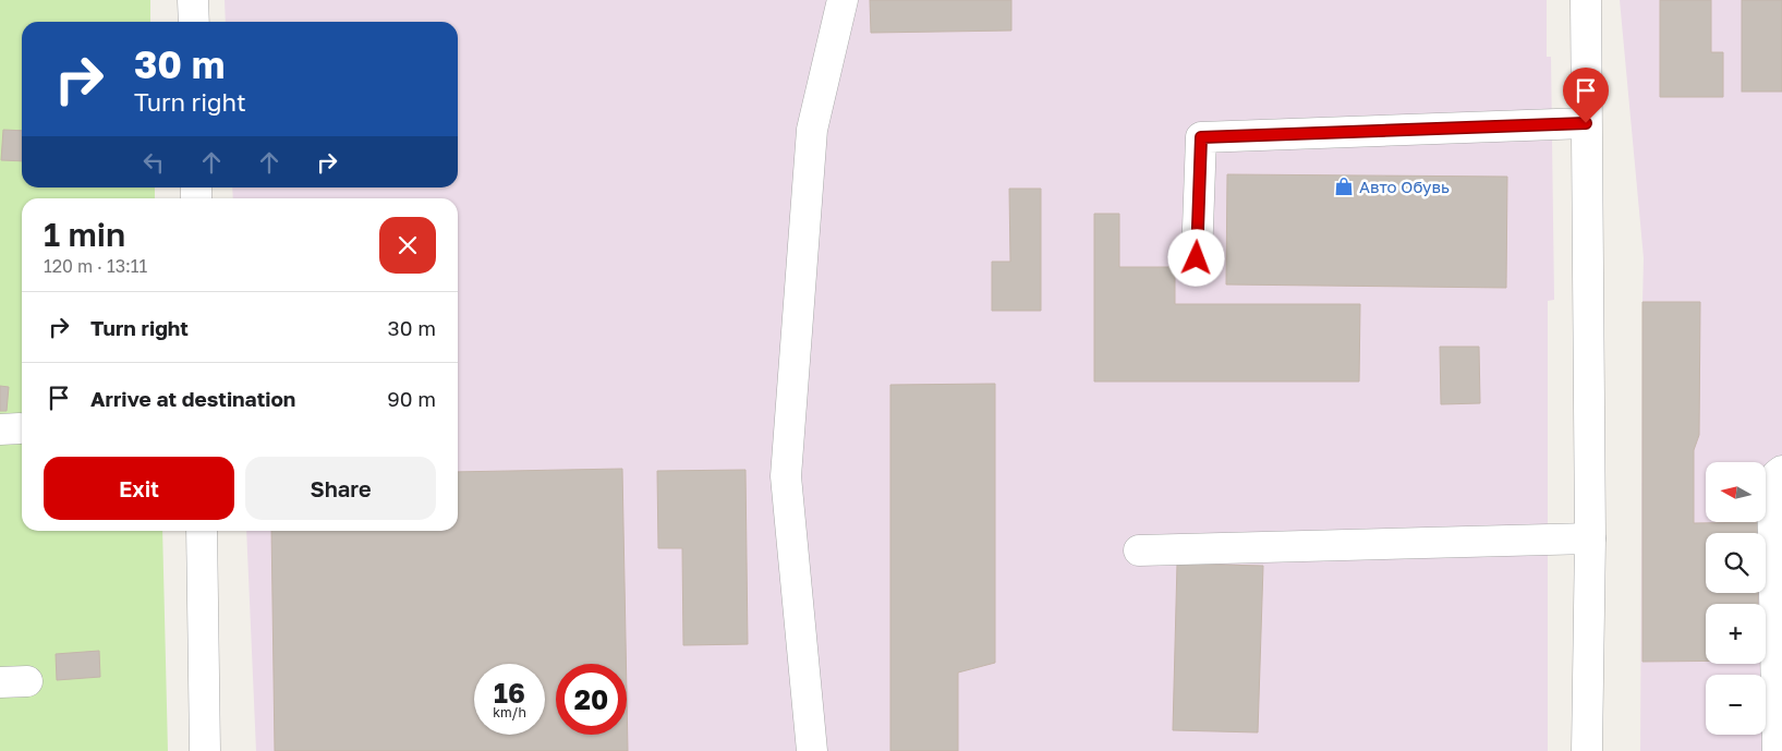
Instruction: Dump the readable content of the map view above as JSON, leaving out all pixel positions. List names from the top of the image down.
{
  "places": {
    "shop": ["Авто Обувь"]
  },
  "north": "left",
  "page": {
    "turn": ["30 m", "Turn right"],
    "heading": ["1 min", "120 m · 13:11"],
    "list": [
      {
        "name": "Turn right",
        "value": "30 m"
      },
      {
        "name": "Arrive at destination",
        "value": "90 m"
      }
    ],
    "buttons": ["Exit", "Share"],
    "map_buttons": ["+", "−"],
    "speed": "16 km/h",
    "limit": "20"
  }
}
